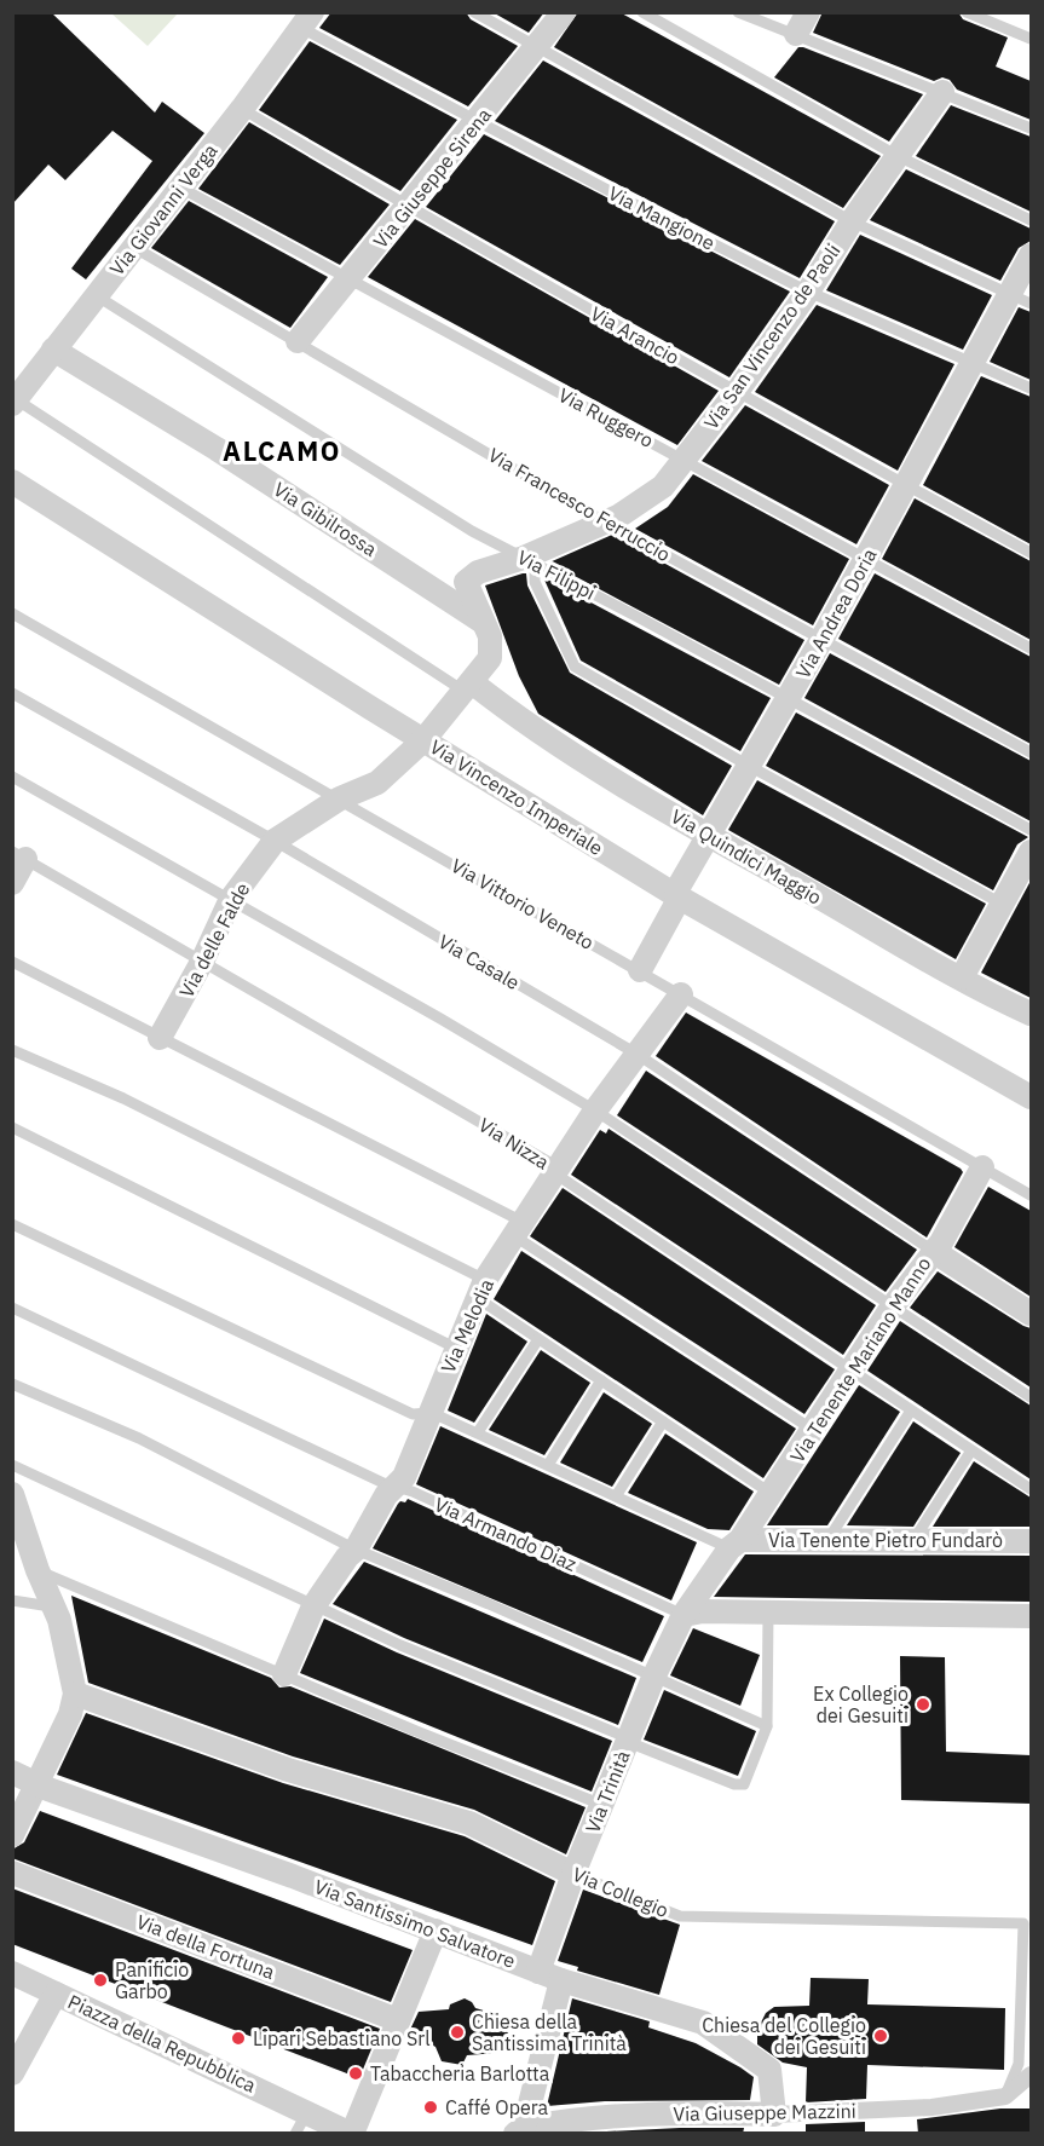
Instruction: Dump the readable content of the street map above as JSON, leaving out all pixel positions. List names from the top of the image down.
{
  "streets": {
    "street": [
      "Via Giuseppe Sirena",
      "Via Giovanni Verga",
      "Via San Vincenzo de Paoli",
      "Via Gibilrossa",
      "Via Andrea Doria",
      "Via Vincenzo Imperiale",
      "Via Quindici Maggio",
      "Via delle Falde",
      "Via Melodia",
      "Via Tenente Mariano Manno",
      "Via Armando Diaz",
      "Via Tenente Pietro Fundarò",
      "Via Trinità",
      "Via Collegio",
      "Via Santissimo Salvatore",
      "Via della Fortuna",
      "Piazza della Repubblica",
      "Via Giuseppe Mazzini"
    ],
    "lane": [
      "Via Mangione",
      "Via Arancio",
      "Via Ruggero",
      "Via Francesco Ferruccio",
      "Via Filippi",
      "Via Vittorio Veneto",
      "Via Casale",
      "Via Nizza"
    ]
  },
  "crossings": [
    ["Via Giuseppe Sirena", "Via Mangione"],
    ["Via Giuseppe Sirena", "Via Arancio"],
    ["Via Giuseppe Sirena", "Via Ruggero"],
    ["Via Giuseppe Sirena", "Via Francesco Ferruccio"],
    ["Via Giovanni Verga", "Via Mangione"],
    ["Via Giovanni Verga", "Via Arancio"],
    ["Via Giovanni Verga", "Via Ruggero"],
    ["Via Giovanni Verga", "Via Francesco Ferruccio"],
    ["Via Giovanni Verga", "Via Gibilrossa"],
    ["Via Giovanni Verga", "Via Filippi"],
    ["Via Mangione", "Via San Vincenzo de Paoli"],
    ["Via Mangione", "Via Andrea Doria"],
    ["Via Arancio", "Via San Vincenzo de Paoli"],
    ["Via Arancio", "Via Andrea Doria"],
    ["Via San Vincenzo de Paoli", "Via Ruggero"],
    ["Via San Vincenzo de Paoli", "Via Francesco Ferruccio"],
    ["Via San Vincenzo de Paoli", "Via Filippi"],
    ["Via San Vincenzo de Paoli", "Via delle Falde"],
    ["Via Ruggero", "Via Andrea Doria"],
    ["Via Francesco Ferruccio", "Via Andrea Doria"],
    ["Via Gibilrossa", "Via delle Falde"],
    ["Via Filippi", "Via Andrea Doria"],
    ["Via Andrea Doria", "Via Vincenzo Imperiale"],
    ["Via Andrea Doria", "Via Quindici Maggio"],
    ["Via Andrea Doria", "Via Vittorio Veneto"],
    ["Via Vincenzo Imperiale", "Via delle Falde"],
    ["Via Quindici Maggio", "Via delle Falde"],
    ["Via Vittorio Veneto", "Via delle Falde"],
    ["Via Vittorio Veneto", "Via Melodia"],
    ["Via Vittorio Veneto", "Via Tenente Mariano Manno"],
    ["Via delle Falde", "Via Casale"],
    ["Via delle Falde", "Via Nizza"],
    ["Via Casale", "Via Melodia"],
    ["Via Casale", "Via Tenente Mariano Manno"],
    ["Via Nizza", "Via Melodia"],
    ["Via Nizza", "Via Tenente Mariano Manno"],
    ["Via Melodia", "Via Armando Diaz"],
    ["Via Tenente Mariano Manno", "Via Armando Diaz"],
    ["Via Tenente Mariano Manno", "Via Tenente Pietro Fundarò"],
    ["Via Tenente Mariano Manno", "Via Trinità"],
    ["Via Armando Diaz", "Via Trinità"],
    ["Via Trinità", "Via Collegio"],
    ["Via Trinità", "Via Santissimo Salvatore"],
    ["Via Collegio", "Via Giuseppe Mazzini"],
    ["Via Santissimo Salvatore", "Via Giuseppe Mazzini"]
  ],
  "districts": ["ALCAMO"],
  "places": [
    "Ex Collegio dei Gesuiti",
    "Panificio Garbo",
    "Chiesa della Santissima Trinità",
    "Chiesa del Collegio dei Gesuiti",
    "Lipari Sebastiano Srl",
    "Tabaccheria Barlotta",
    "Caffé Opera"
  ]
}
